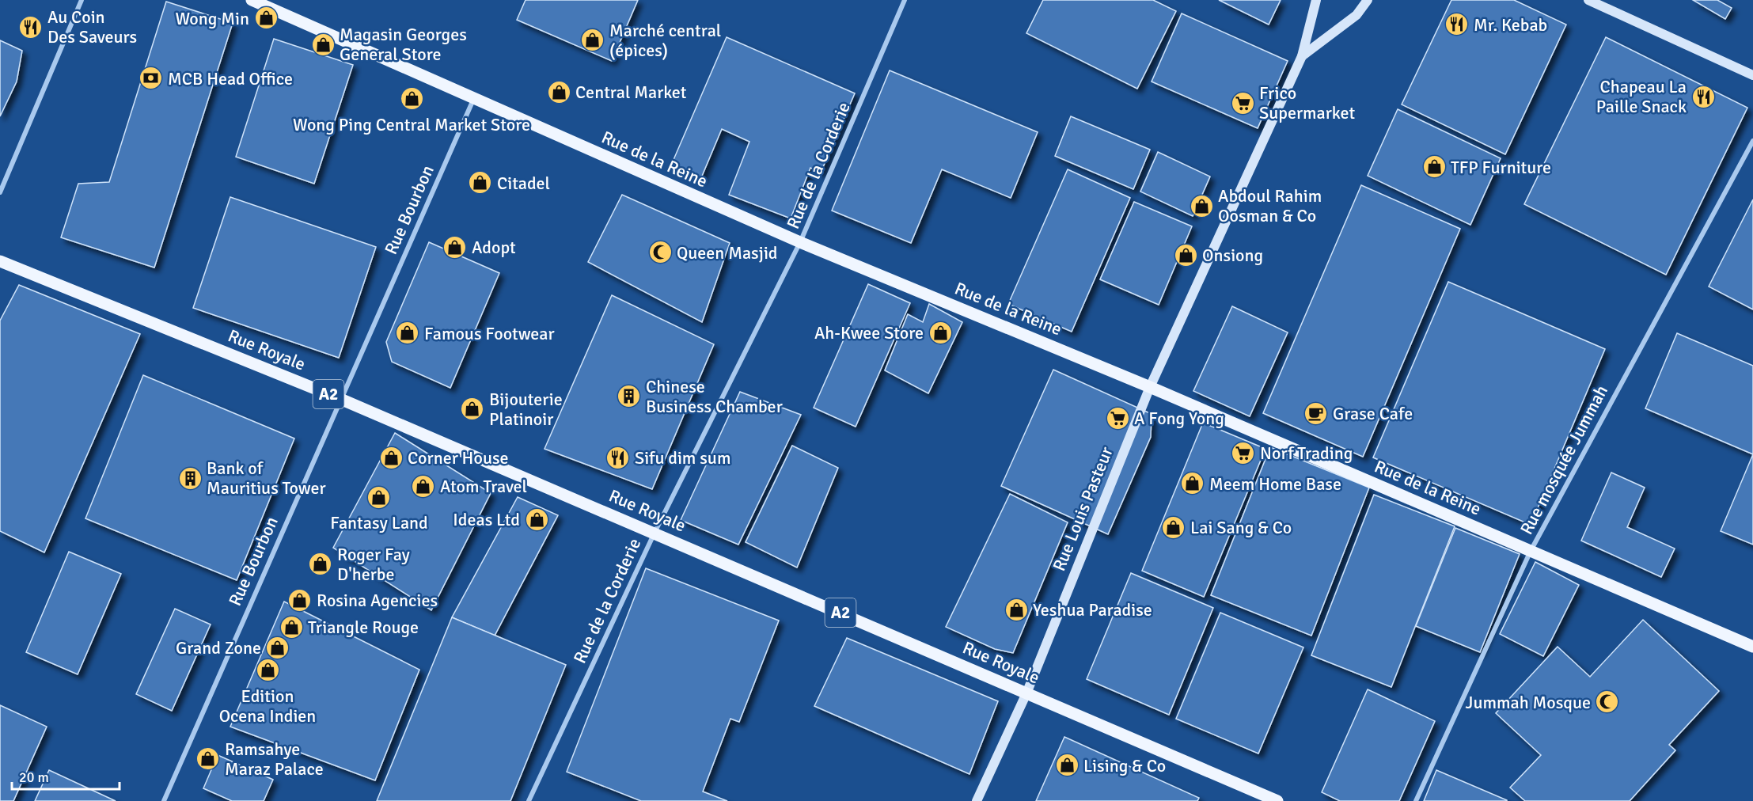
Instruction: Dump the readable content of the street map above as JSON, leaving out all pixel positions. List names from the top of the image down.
{
  "streets": {
    "main road": [
      "Rue de la Reine",
      "Rue Royale",
      "A2",
      "Rue Louis Pasteur"
    ],
    "street": ["Rue de la Corderie", "Rue Bourbon", "Rue mosquée Jummah"]
  },
  "crossings": [
    ["Rue de la Reine", "Rue de la Corderie"],
    ["Rue de la Reine", "Rue Bourbon"],
    ["Rue de la Reine", "Rue mosquée Jummah"],
    ["Rue de la Reine", "Rue Louis Pasteur"],
    ["Rue de la Corderie", "Rue Royale"],
    ["Rue Bourbon", "Rue Royale"],
    ["Rue Royale", "Rue Louis Pasteur"]
  ],
  "places": {
    "shop": [
      "Wong Min",
      "Marché central (épices)",
      "Magasin Georges General Store",
      "Central Market",
      "Wong Ping Central Market Store",
      "TFP Furniture",
      "Citadel",
      "Abdoul Rahim Oosman & Co",
      "Adopt",
      "Onsiong",
      "Ah-Kwee Store",
      "Famous Footwear",
      "Bijouterie Platinoir",
      "Corner House",
      "Meem Home Base",
      "Atom Travel",
      "Fantasy Land",
      "Ideas Ltd",
      "Lai Sang & Co",
      "Roger Fay D'herbe",
      "Rosina Agencies",
      "Yeshua Paradise",
      "Triangle Rouge",
      "Grand Zone",
      "Edition Ocena Indien",
      "Ramsahye Maraz Palace",
      "Lising & Co"
    ],
    "restaurant": [
      "Mr. Kebab",
      "Au Coin Des Saveurs",
      "Chapeau La Paille Snack",
      "Sifu dim sum"
    ],
    "bank": ["MCB Head Office"],
    "supermarket": ["Frico Supermarket", "A Fong Yong", "Norf Trading"],
    "mosque": ["Queen Masjid", "Jummah Mosque"],
    "building": ["Chinese Business Chamber", "Bank of Mauritius Tower"],
    "cafe": ["Grase Cafe"]
  },
  "scale_bar": "20 m"
}
